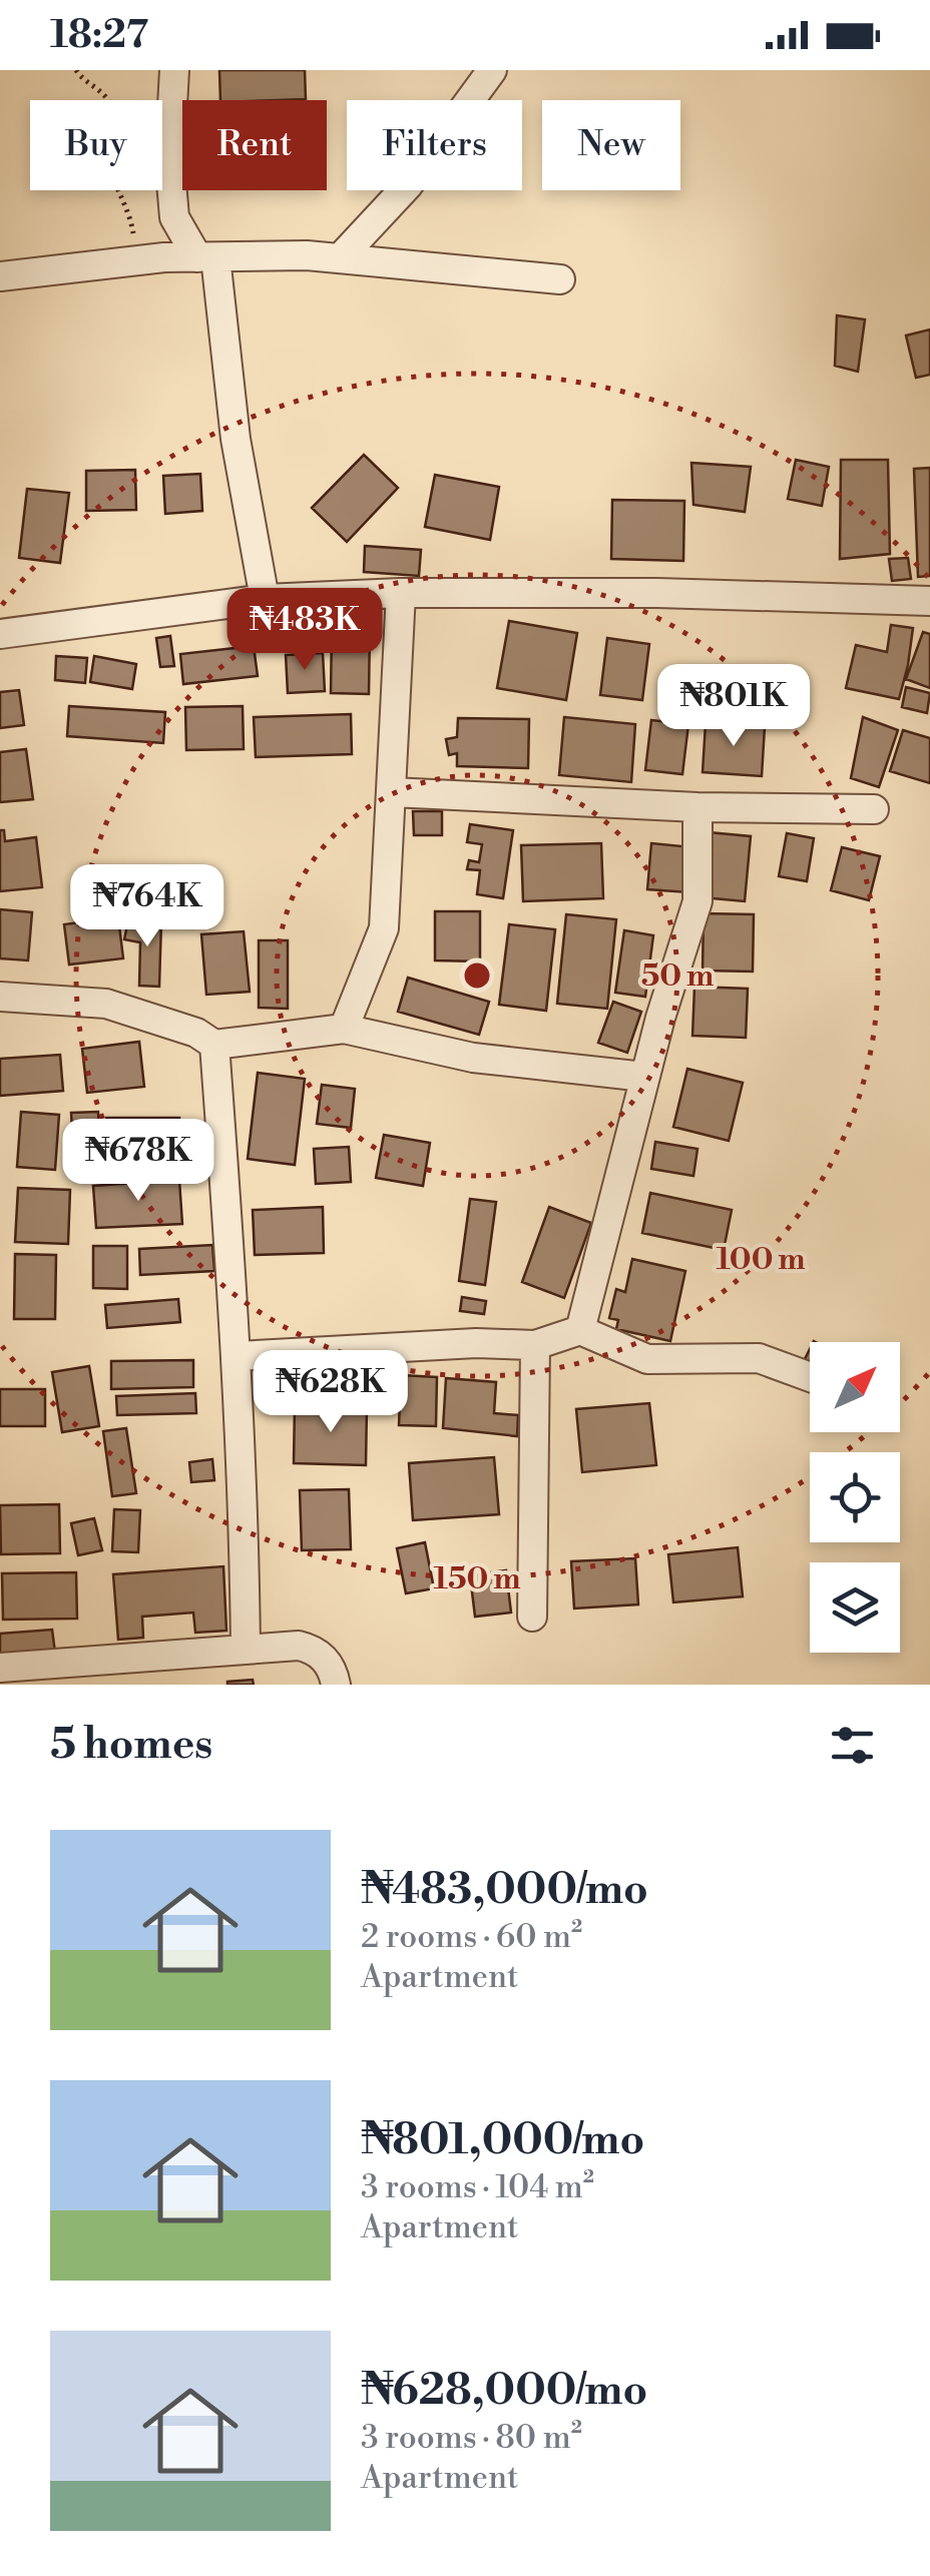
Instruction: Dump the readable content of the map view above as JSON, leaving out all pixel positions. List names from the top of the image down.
{
  "north": "top right",
  "page": {
    "status": "18:27",
    "chip": [
      "Buy",
      "Rent",
      "Filters",
      "New"
    ],
    "price": [
      "₦483K",
      "₦801K",
      "₦764K",
      "₦678K",
      "₦628K"
    ],
    "heading": "5 homes",
    "list": [
      {
        "name": "₦483,000/mo",
        "note": "2 rooms · 60 m² · Apartment"
      },
      {
        "name": "₦801,000/mo",
        "note": "3 rooms · 104 m² · Apartment"
      },
      {
        "name": "₦628,000/mo",
        "note": "3 rooms · 80 m² · Apartment"
      }
    ]
  },
  "rings": ["50 m", "100 m", "150 m"]
}
